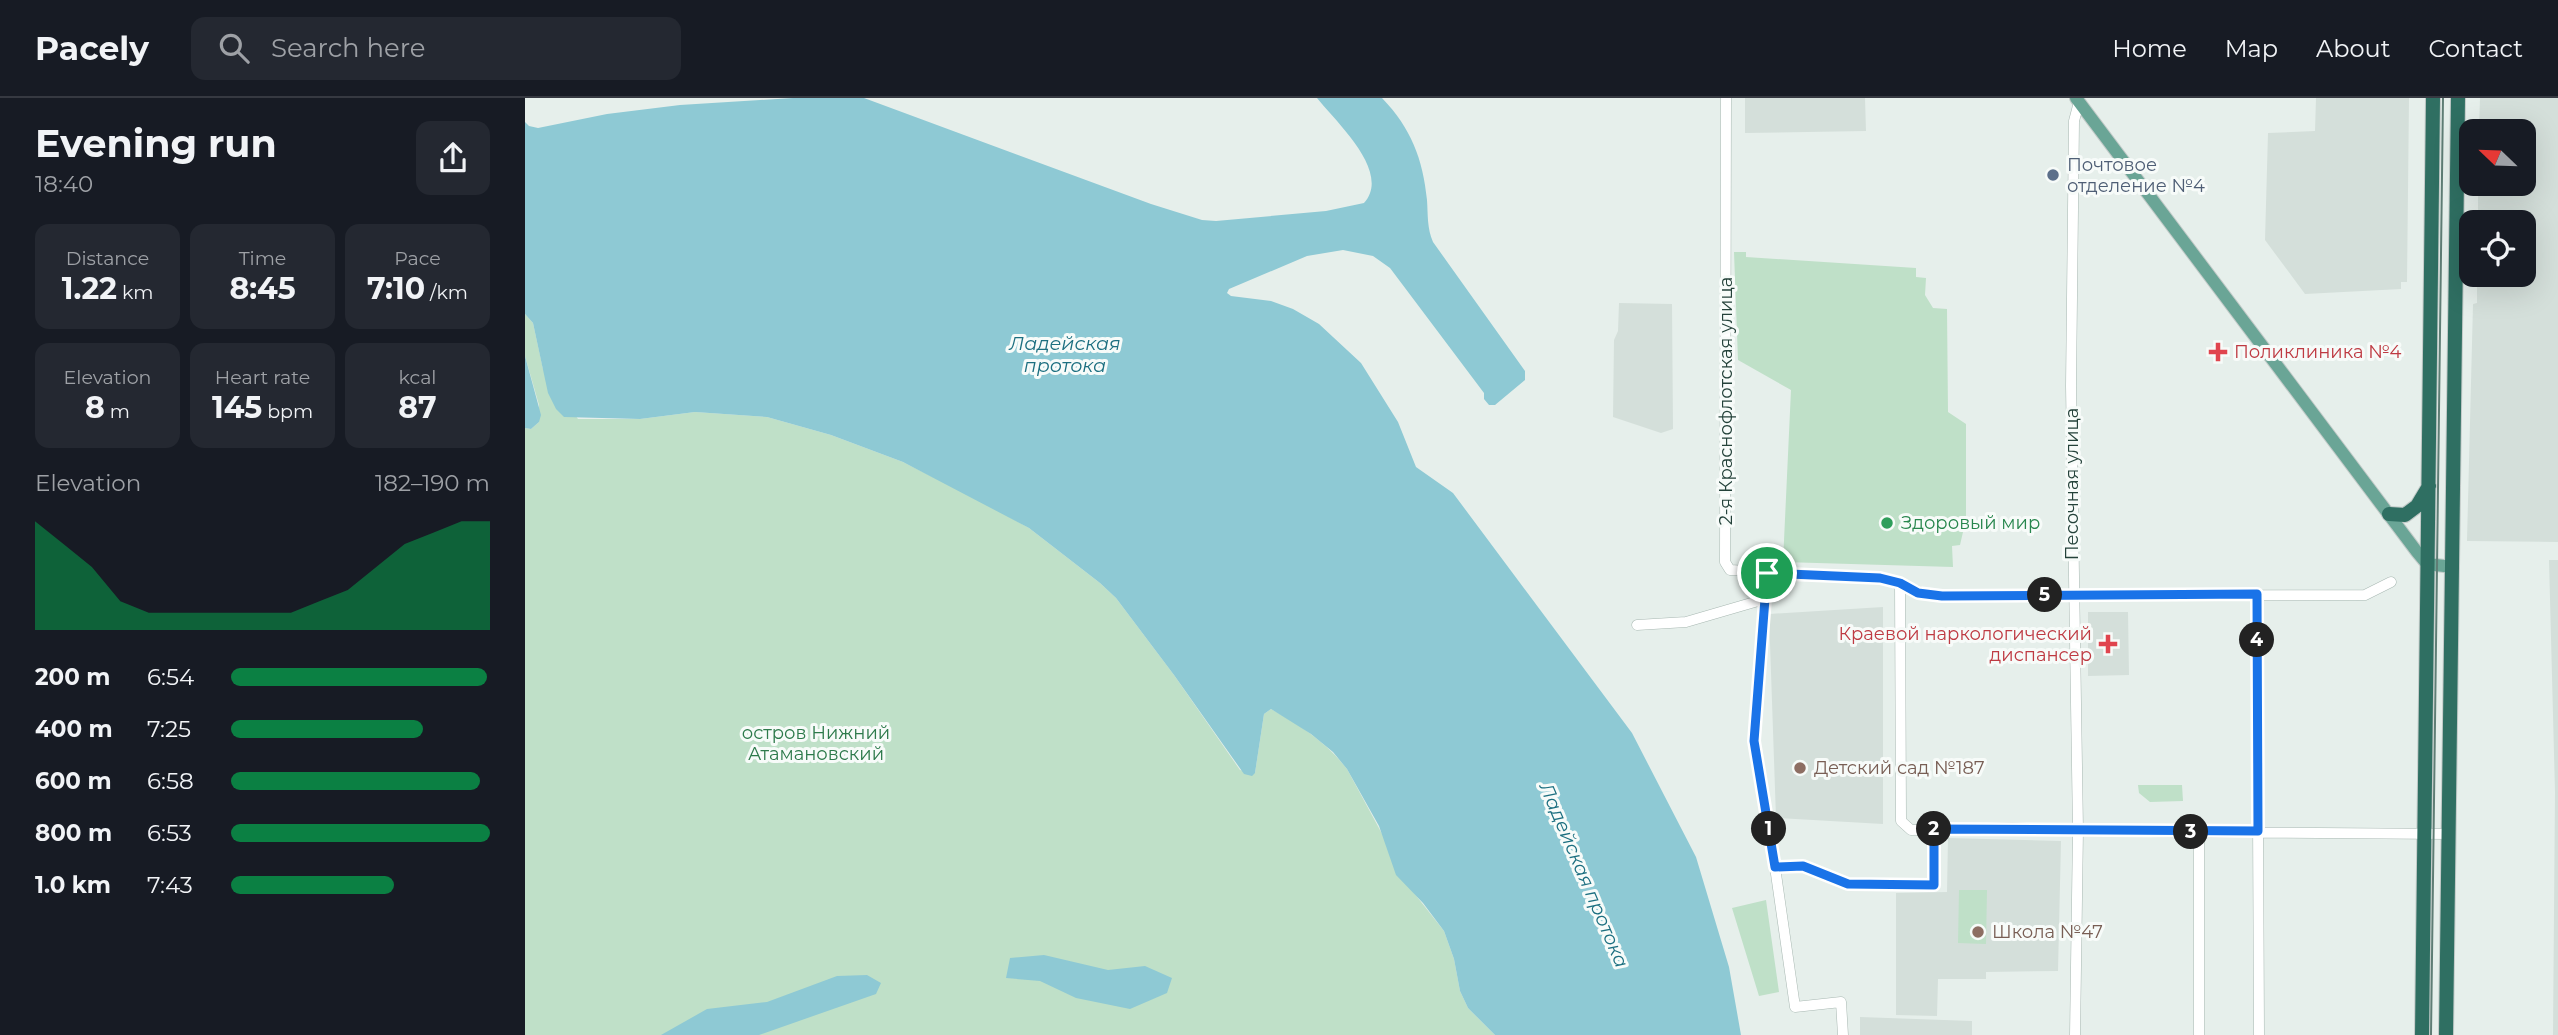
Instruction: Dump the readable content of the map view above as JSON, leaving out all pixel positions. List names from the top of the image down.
{
  "streets": {
    "street": ["2-я Краснофлотская улица", "Песочная улица"]
  },
  "water": ["Ладейская протока"],
  "parks": ["остров Нижний Атамановский"],
  "places": {
    "other": [
      "Почтовое отделение №4",
      "Здоровый мир",
      "Детский сад №187",
      "Школа №47"
    ],
    "health": ["Поликлиника №4", "Краевой наркологический диспансер"]
  },
  "north": "top left",
  "page": {
    "header": "Pacely",
    "search": "Search here",
    "nav": [
      "Home",
      "Map",
      "About",
      "Contact"
    ],
    "heading": ["Evening run", "18:40"],
    "stats": [
      ["Distance", "1.22 km"],
      ["Time", "8:45"],
      ["Pace", "7:10 /km"],
      ["Elevation", "8 m"],
      ["Heart rate", "145 bpm"],
      ["kcal", "87"]
    ],
    "chart": ["Elevation", "182–190 m"],
    "pins": [
      "5",
      "4",
      "1",
      "2",
      "3"
    ],
    "list": [
      {
        "name": "200 m",
        "note": "6:54"
      },
      {
        "name": "400 m",
        "note": "7:25"
      },
      {
        "name": "600 m",
        "note": "6:58"
      },
      {
        "name": "800 m",
        "note": "6:53"
      },
      {
        "name": "1.0 km",
        "note": "7:43"
      }
    ]
  }
}
